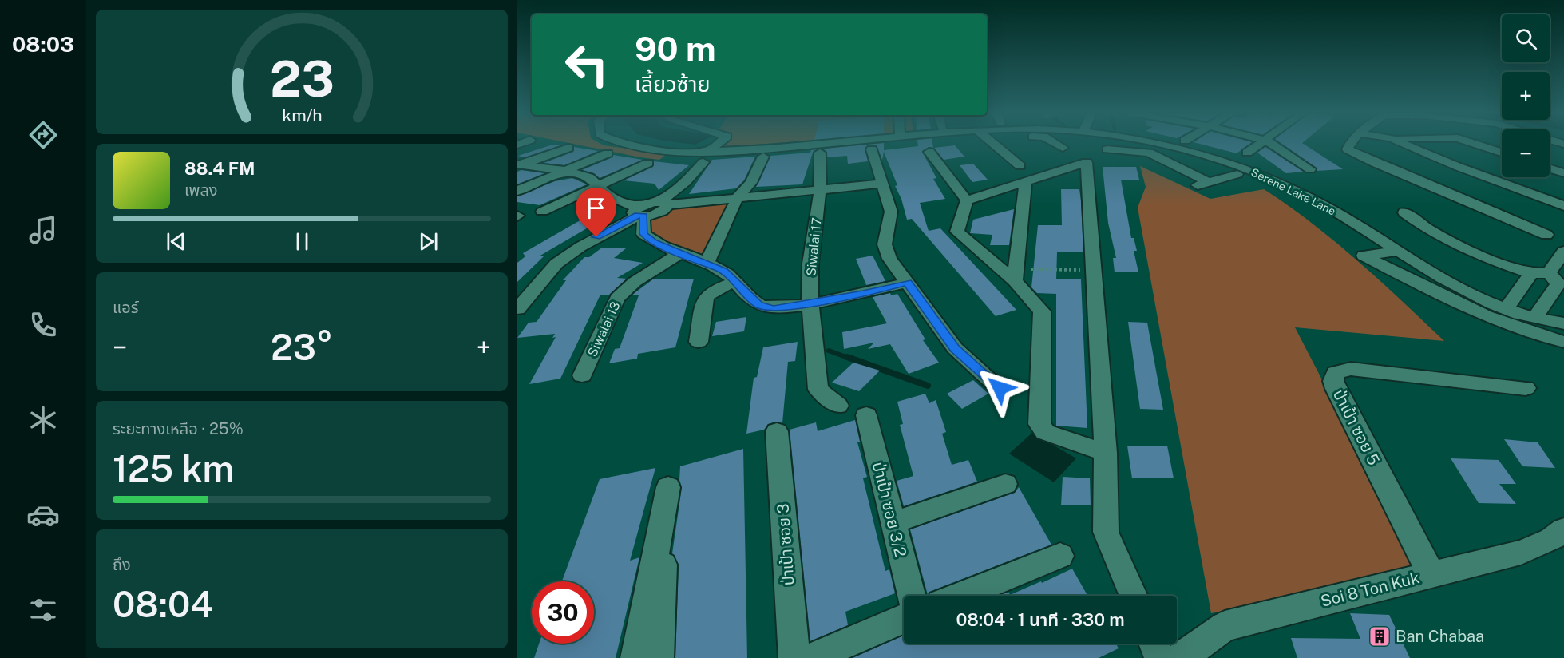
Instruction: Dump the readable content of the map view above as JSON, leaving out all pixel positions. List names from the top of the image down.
{
  "streets": {
    "street": [
      "Serene Lake Lane",
      "Siwalai 17",
      "Siwalai 13",
      "ป่าเป้า ซอย 5",
      "ป่าเป้า ซอย 3/2",
      "ป่าเป้า ซอย 3",
      "Soi 8 Ton Kuk"
    ]
  },
  "crossings": [
    ["ป่าเป้า ซอย 5", "Soi 8 Ton Kuk"]
  ],
  "places": {
    "building": ["Ban Chabaa"]
  },
  "page": {
    "tabs": "08:03",
    "map_buttons": ["+", "−"],
    "turn": ["90 m", "เลี้ยวซ้าย"],
    "song": ["88.4 FM", "เพลง"],
    "tile": [
      "แอร์",
      ["ระยะทางเหลือ · 25%", "125 km"],
      ["ถึง", "08:04"]
    ],
    "heat": ["−", "23°", "+"],
    "limit": "30",
    "trip": "08:04 · 1 นาที · 330 m",
    "gauge": ["23", "km/h"]
  }
}
